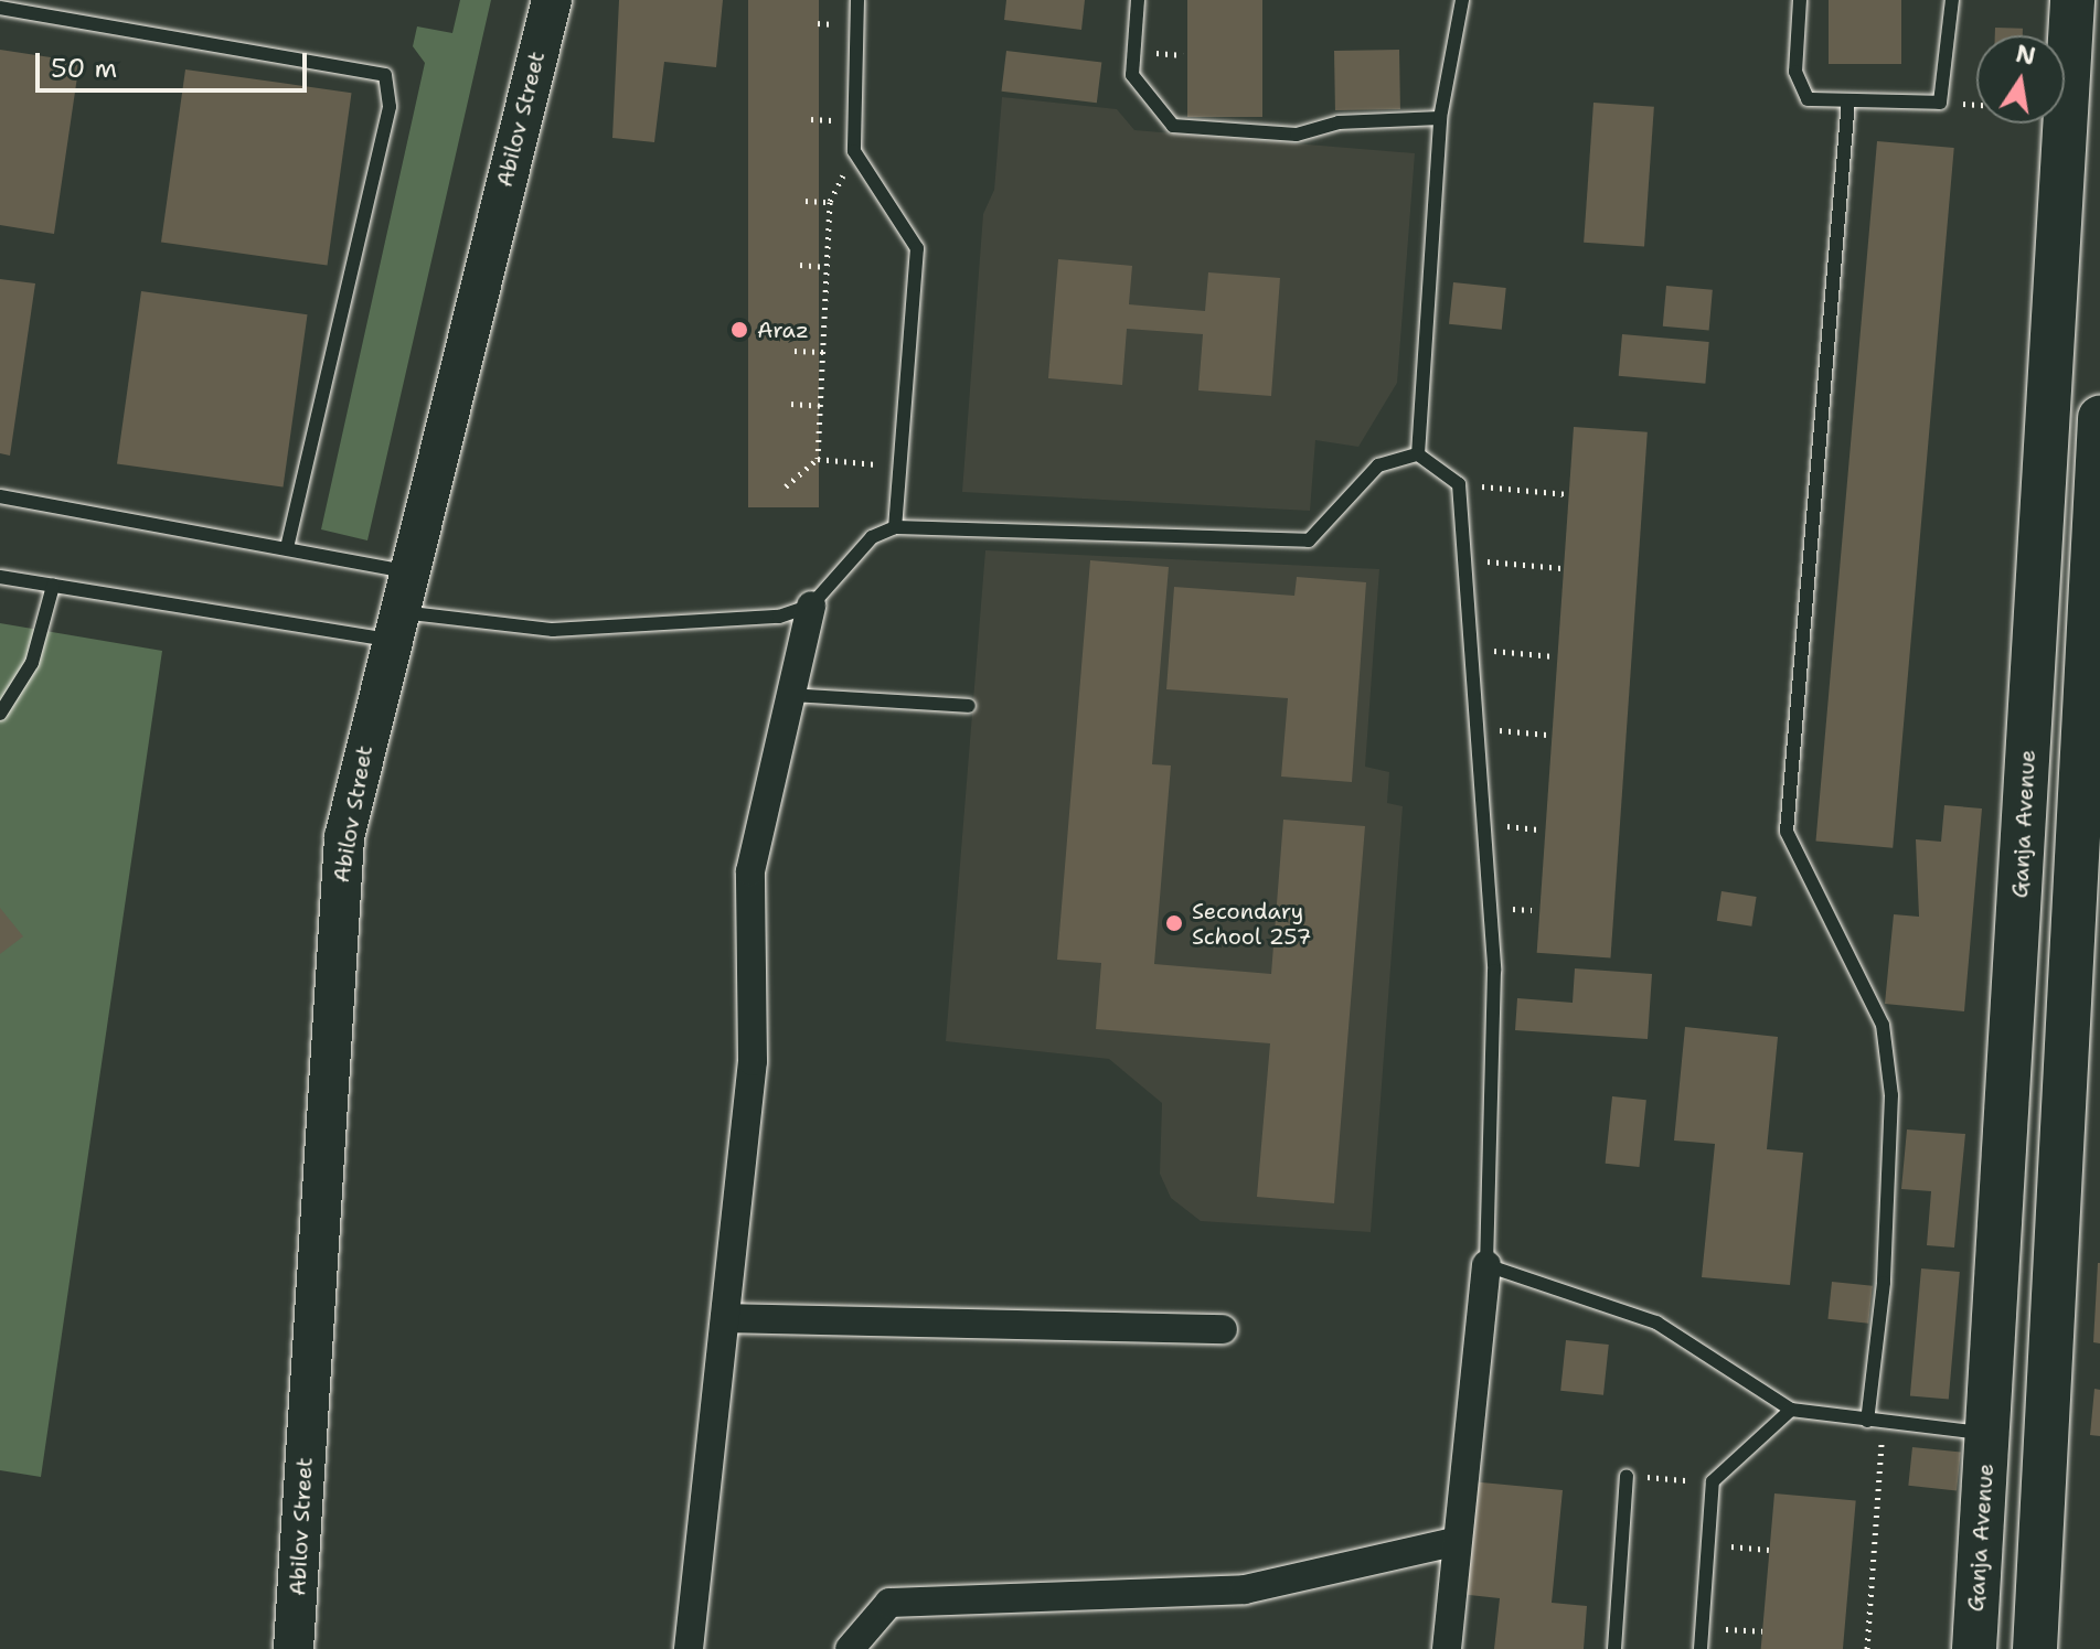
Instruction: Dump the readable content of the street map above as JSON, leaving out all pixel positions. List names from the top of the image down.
{
  "streets": {
    "main road": ["Abilov Street", "Ganja Avenue"]
  },
  "places": ["Araz", "Secondary School 257"],
  "scale_bar": "50 m",
  "north": "top"
}
